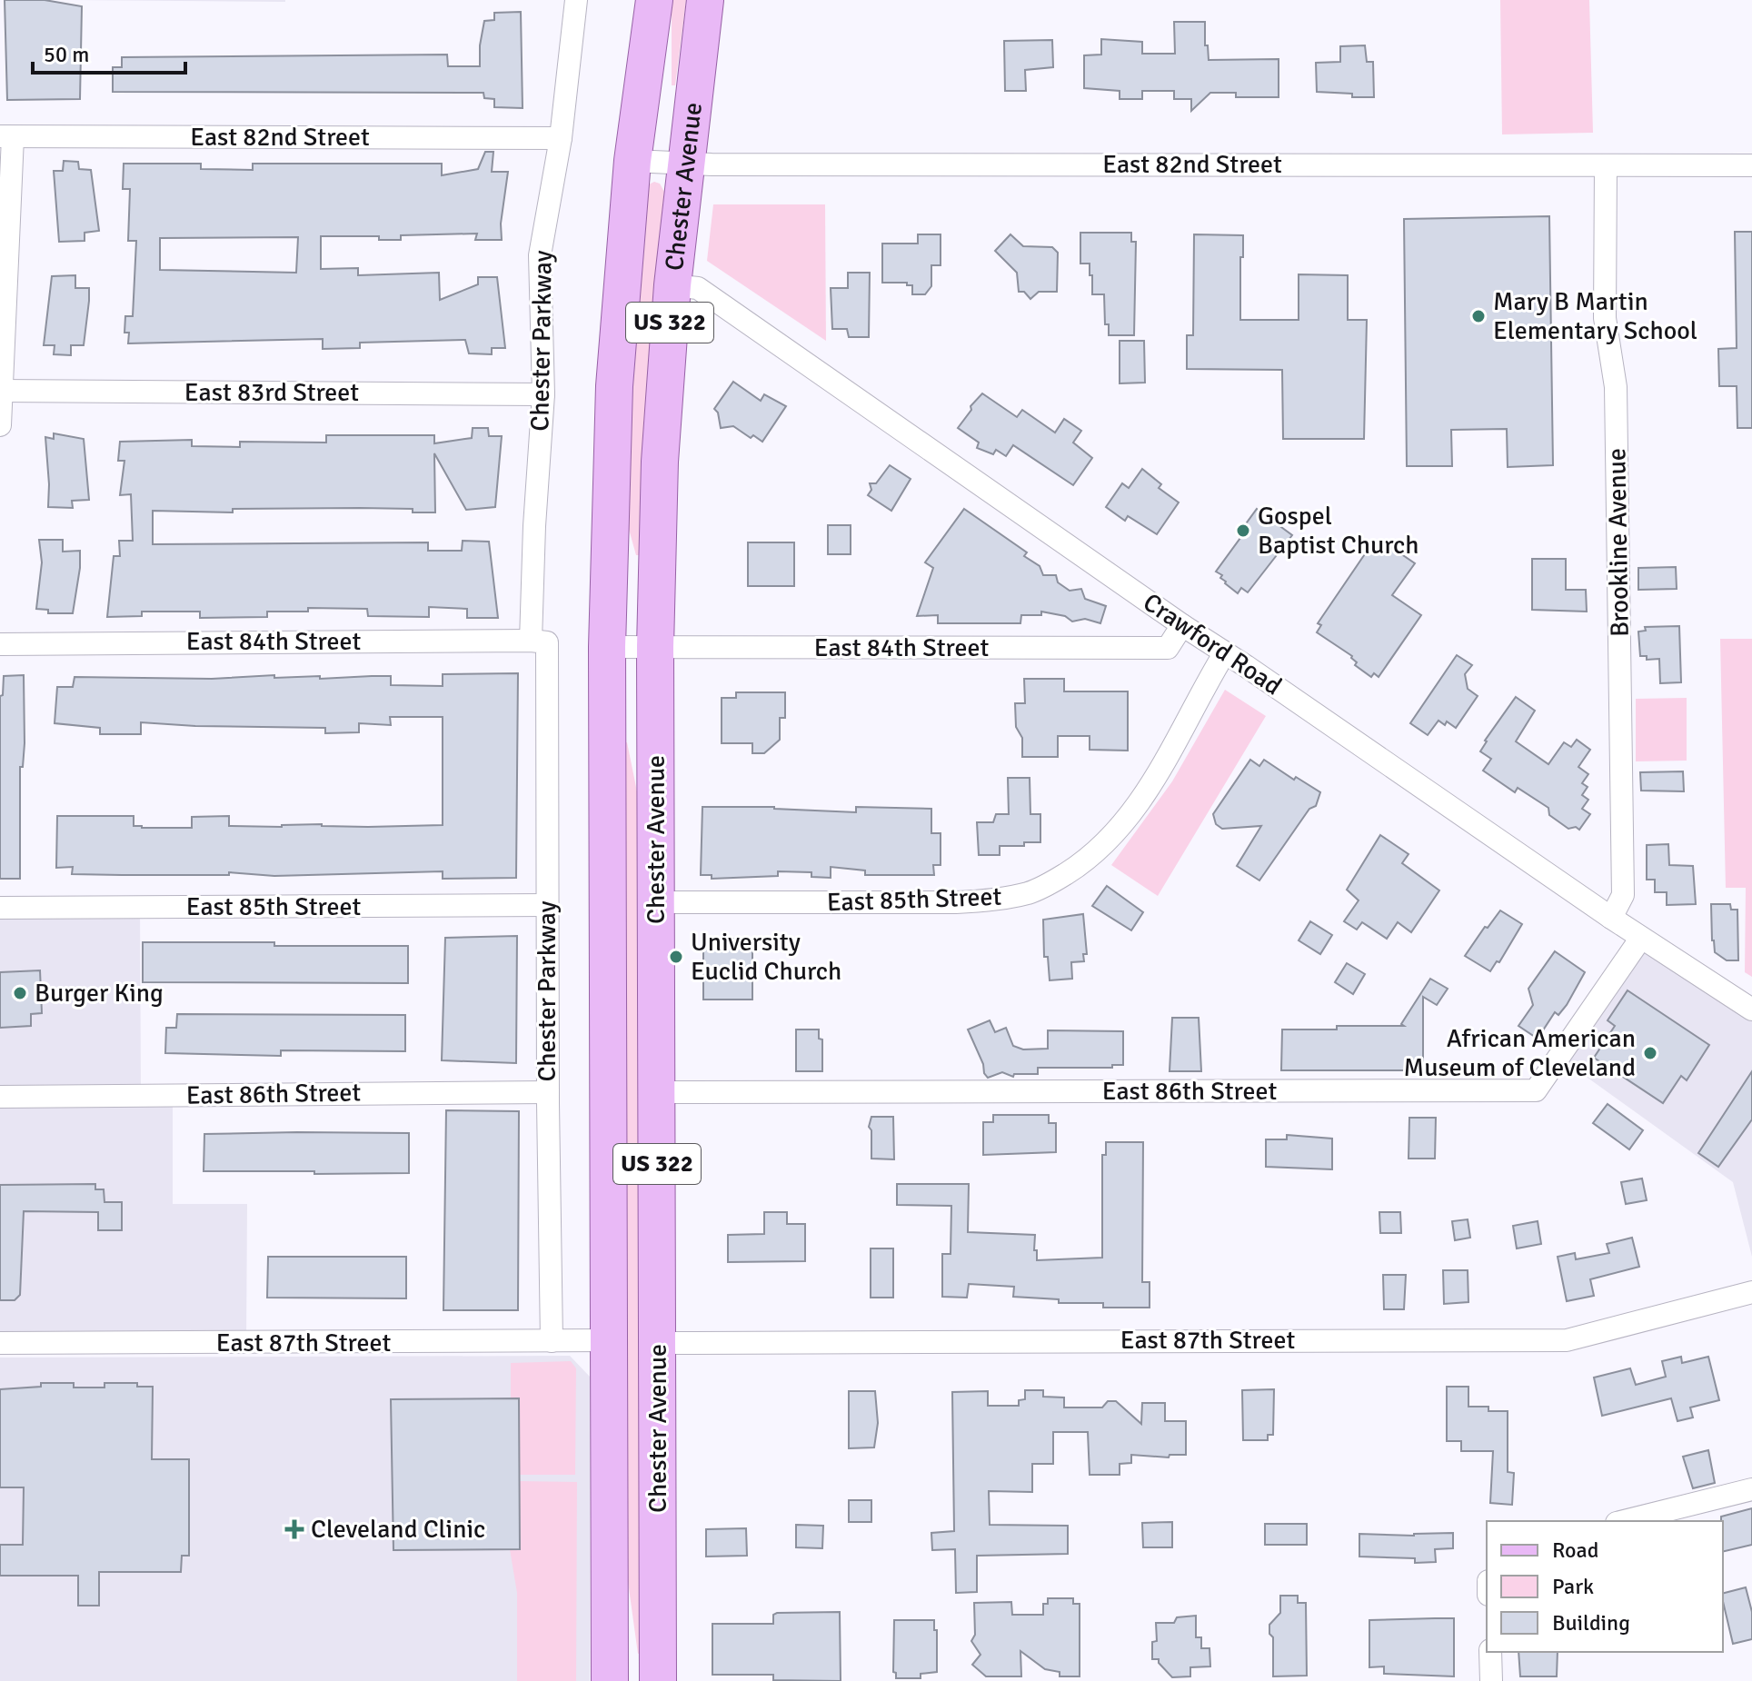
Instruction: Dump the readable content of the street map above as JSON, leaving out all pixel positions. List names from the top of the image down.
{
  "streets": {
    "main road": ["Chester Avenue", "US 322"],
    "street": [
      "East 82nd Street",
      "Chester Parkway",
      "East 83rd Street",
      "Brookline Avenue",
      "East 84th Street",
      "Crawford Road",
      "East 85th Street",
      "East 86th Street",
      "East 87th Street"
    ]
  },
  "crossings": [
    ["East 82nd Street", "Chester Avenue"],
    ["East 82nd Street", "Chester Parkway"],
    ["East 82nd Street", "Brookline Avenue"],
    ["Chester Avenue", "East 84th Street"],
    ["Chester Avenue", "Crawford Road"],
    ["Chester Avenue", "East 85th Street"],
    ["Chester Avenue", "East 86th Street"],
    ["Chester Avenue", "East 87th Street"],
    ["Chester Parkway", "East 83rd Street"],
    ["Chester Parkway", "East 84th Street"],
    ["Chester Parkway", "East 85th Street"],
    ["Chester Parkway", "East 86th Street"],
    ["Chester Parkway", "East 87th Street"],
    ["Brookline Avenue", "Crawford Road"],
    ["East 84th Street", "Crawford Road"],
    ["Crawford Road", "East 85th Street"],
    ["Crawford Road", "East 86th Street"]
  ],
  "places": {
    "other": [
      "Mary B Martin Elementary School",
      "Gospel Baptist Church",
      "University Euclid Church",
      "Burger King",
      "African American Museum of Cleveland"
    ],
    "health": ["Cleveland Clinic"]
  },
  "legend": ["Road", "Park", "Building"],
  "scale_bar": "50 m"
}
